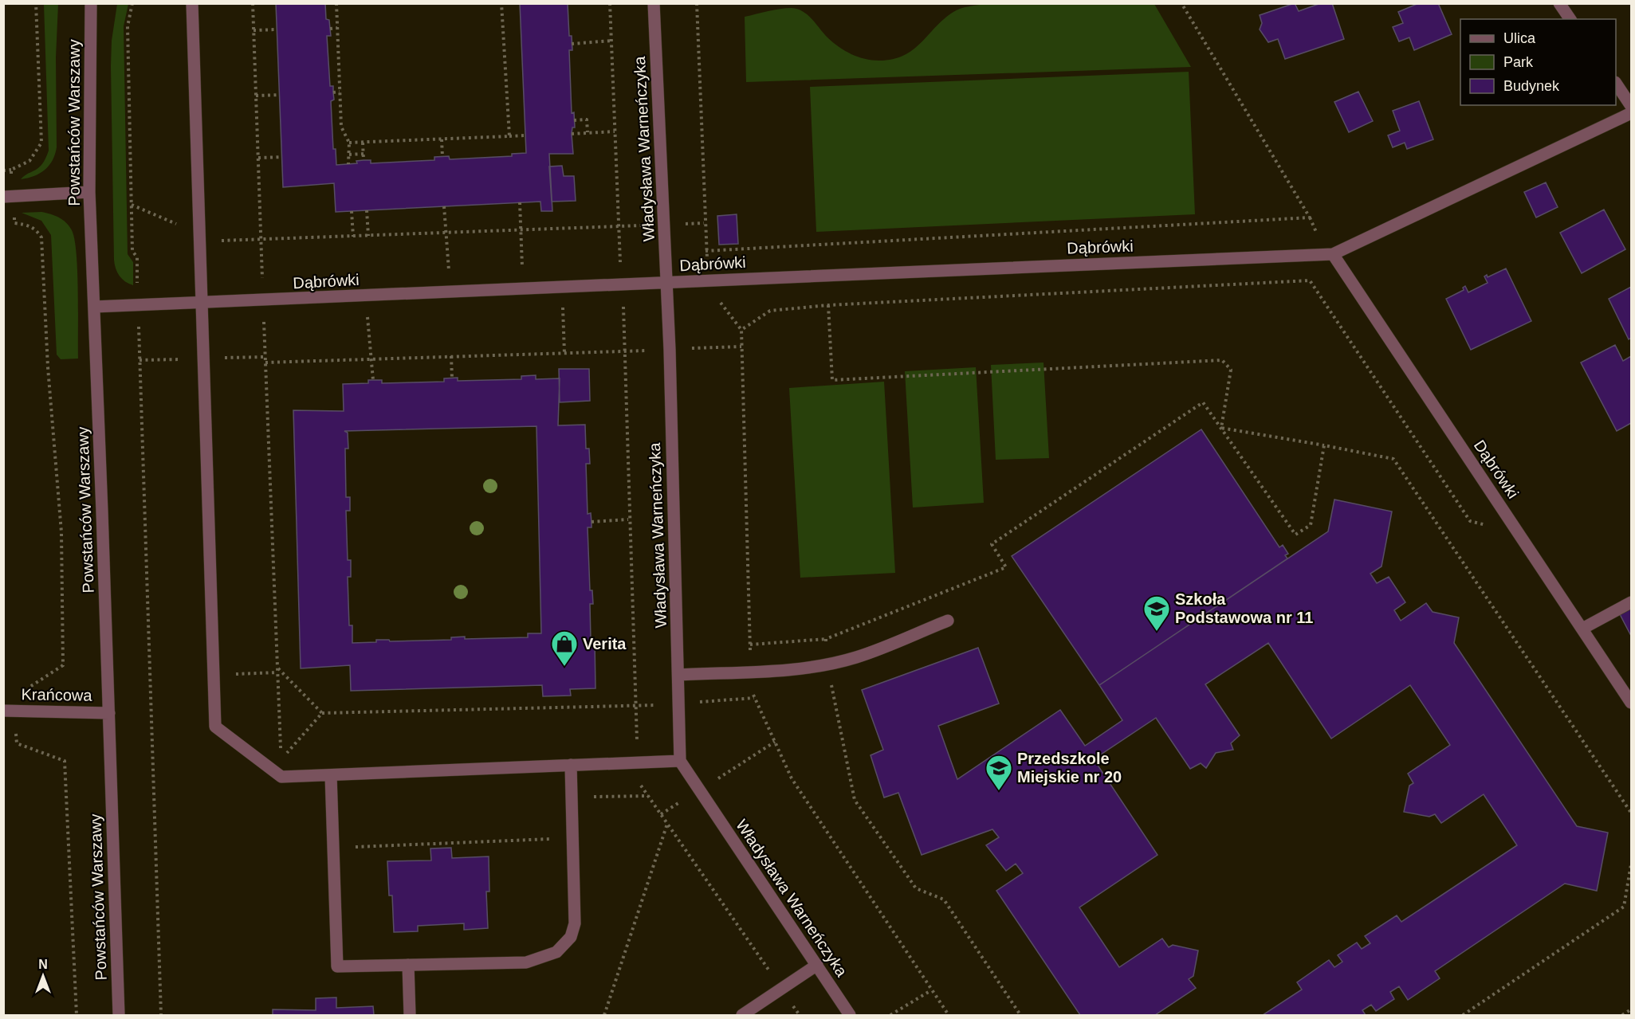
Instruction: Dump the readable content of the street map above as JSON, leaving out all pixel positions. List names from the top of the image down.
{
  "streets": {
    "street": [
      "Powstańców Warszawy",
      "Władysława Warneńczyka",
      "Dąbrówki",
      "Krańcowa"
    ]
  },
  "crossings": [
    ["Powstańców Warszawy", "Dąbrówki"],
    ["Powstańców Warszawy", "Krańcowa"],
    ["Władysława Warneńczyka", "Dąbrówki"]
  ],
  "places": {
    "school or university": ["Szkoła Podstawowa nr 11", "Przedszkole Miejskie nr 20"],
    "shop": ["Verita"]
  },
  "legend": ["Ulica", "Park", "Budynek"],
  "north": "top"
}
